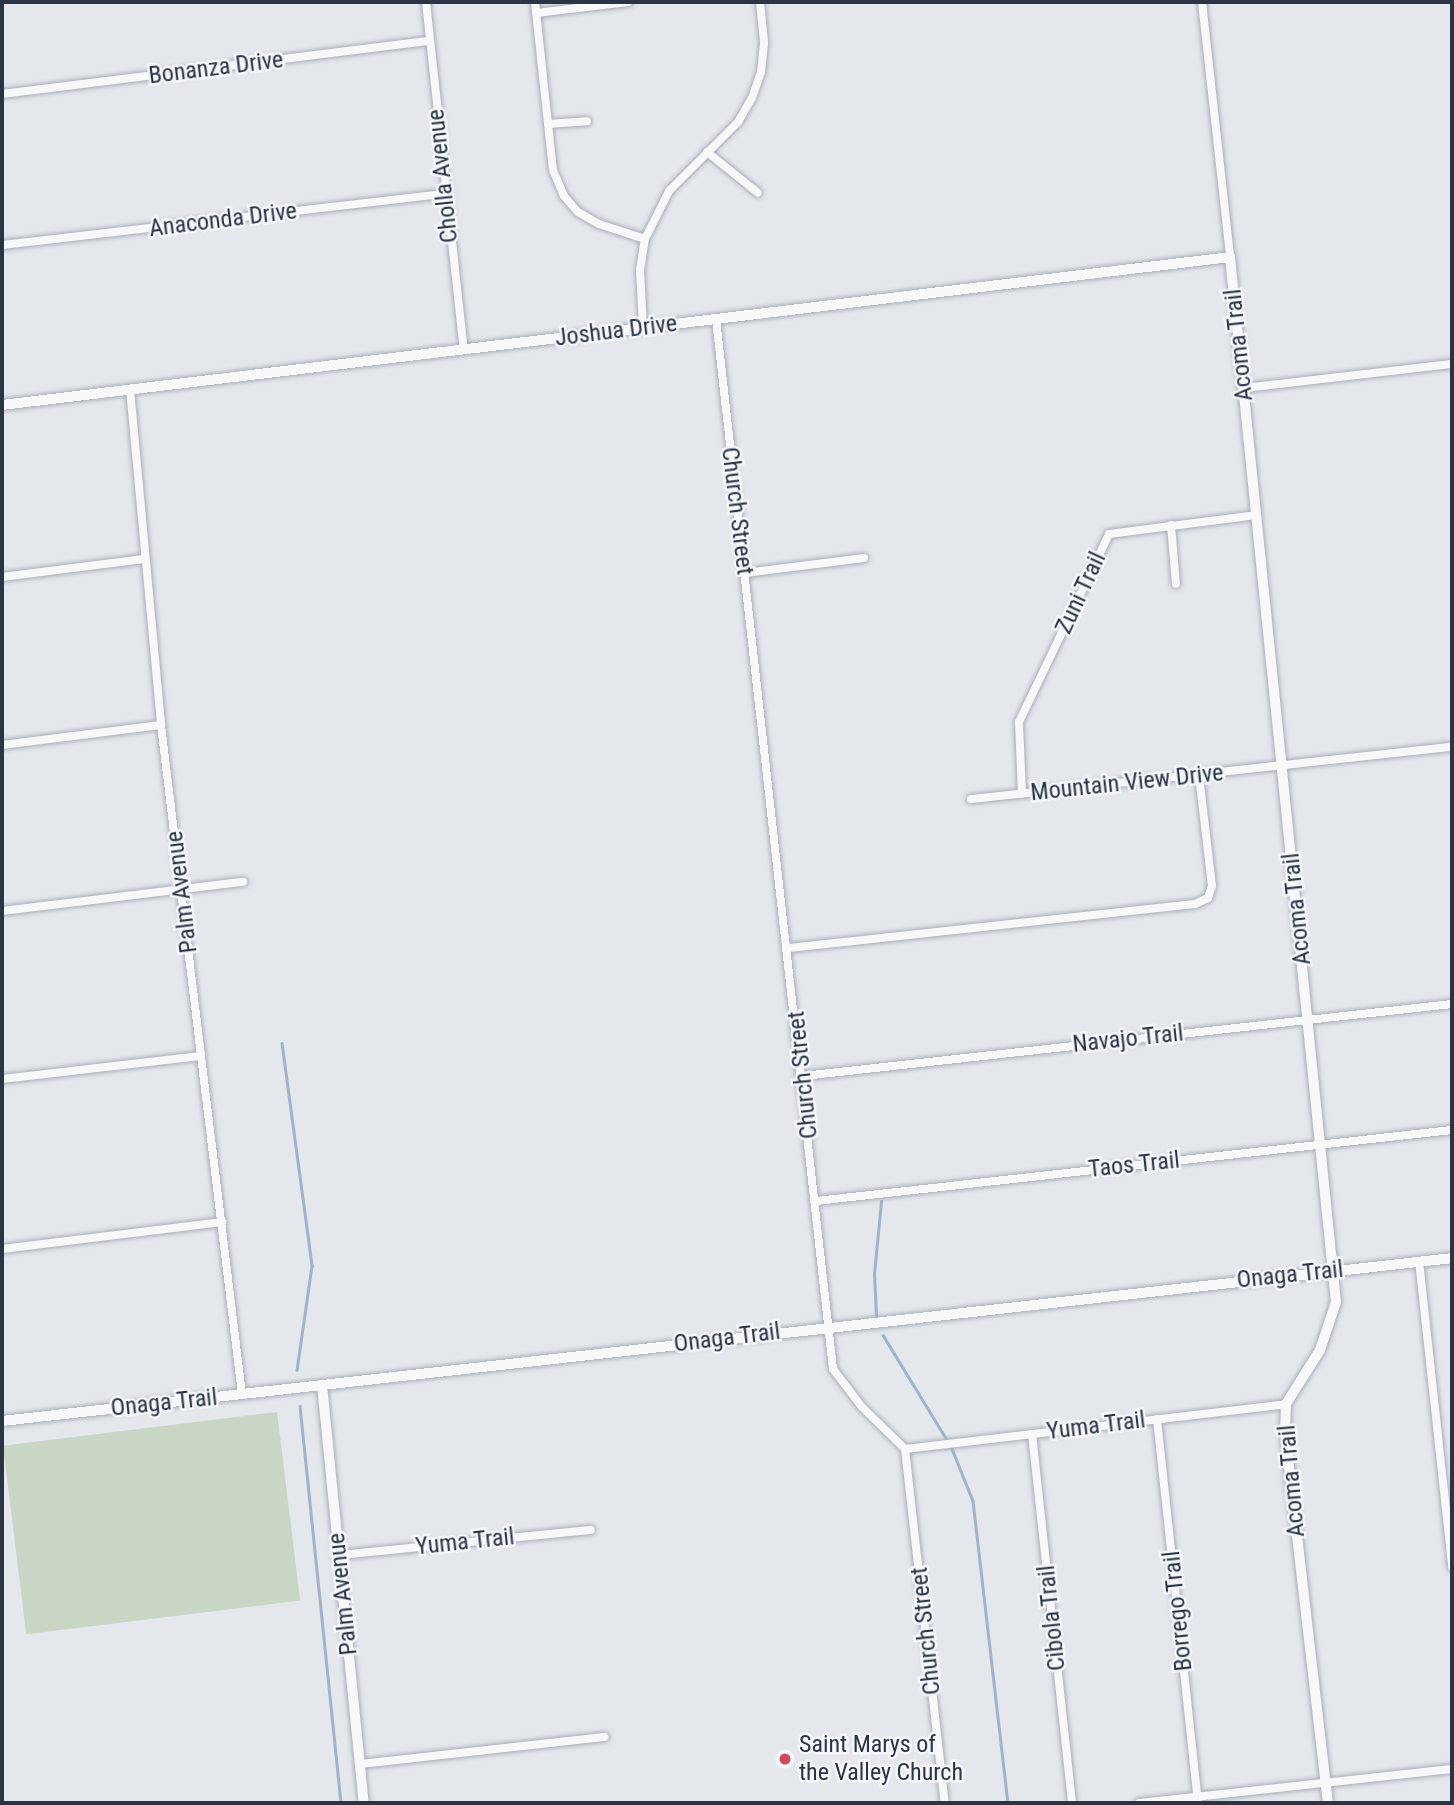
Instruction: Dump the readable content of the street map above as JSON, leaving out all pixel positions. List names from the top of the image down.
{
  "streets": {
    "street": [
      "Bonanza Drive",
      "Cholla Avenue",
      "Anaconda Drive",
      "Joshua Drive",
      "Acoma Trail",
      "Church Street",
      "Zuni Trail",
      "Mountain View Drive",
      "Palm Avenue",
      "Navajo Trail",
      "Taos Trail",
      "Onaga Trail",
      "Yuma Trail",
      "Borrego Trail",
      "Cibola Trail"
    ]
  },
  "crossings": [
    ["Bonanza Drive", "Cholla Avenue"],
    ["Cholla Avenue", "Anaconda Drive"],
    ["Cholla Avenue", "Joshua Drive"],
    ["Joshua Drive", "Acoma Trail"],
    ["Joshua Drive", "Church Street"],
    ["Joshua Drive", "Palm Avenue"],
    ["Acoma Trail", "Zuni Trail"],
    ["Acoma Trail", "Mountain View Drive"],
    ["Acoma Trail", "Navajo Trail"],
    ["Acoma Trail", "Taos Trail"],
    ["Acoma Trail", "Onaga Trail"],
    ["Acoma Trail", "Yuma Trail"],
    ["Church Street", "Navajo Trail"],
    ["Church Street", "Taos Trail"],
    ["Church Street", "Onaga Trail"],
    ["Church Street", "Yuma Trail"],
    ["Zuni Trail", "Mountain View Drive"],
    ["Palm Avenue", "Onaga Trail"],
    ["Palm Avenue", "Yuma Trail"],
    ["Yuma Trail", "Borrego Trail"],
    ["Yuma Trail", "Cibola Trail"]
  ],
  "places": ["Saint Marys of the Valley Church"]
}
